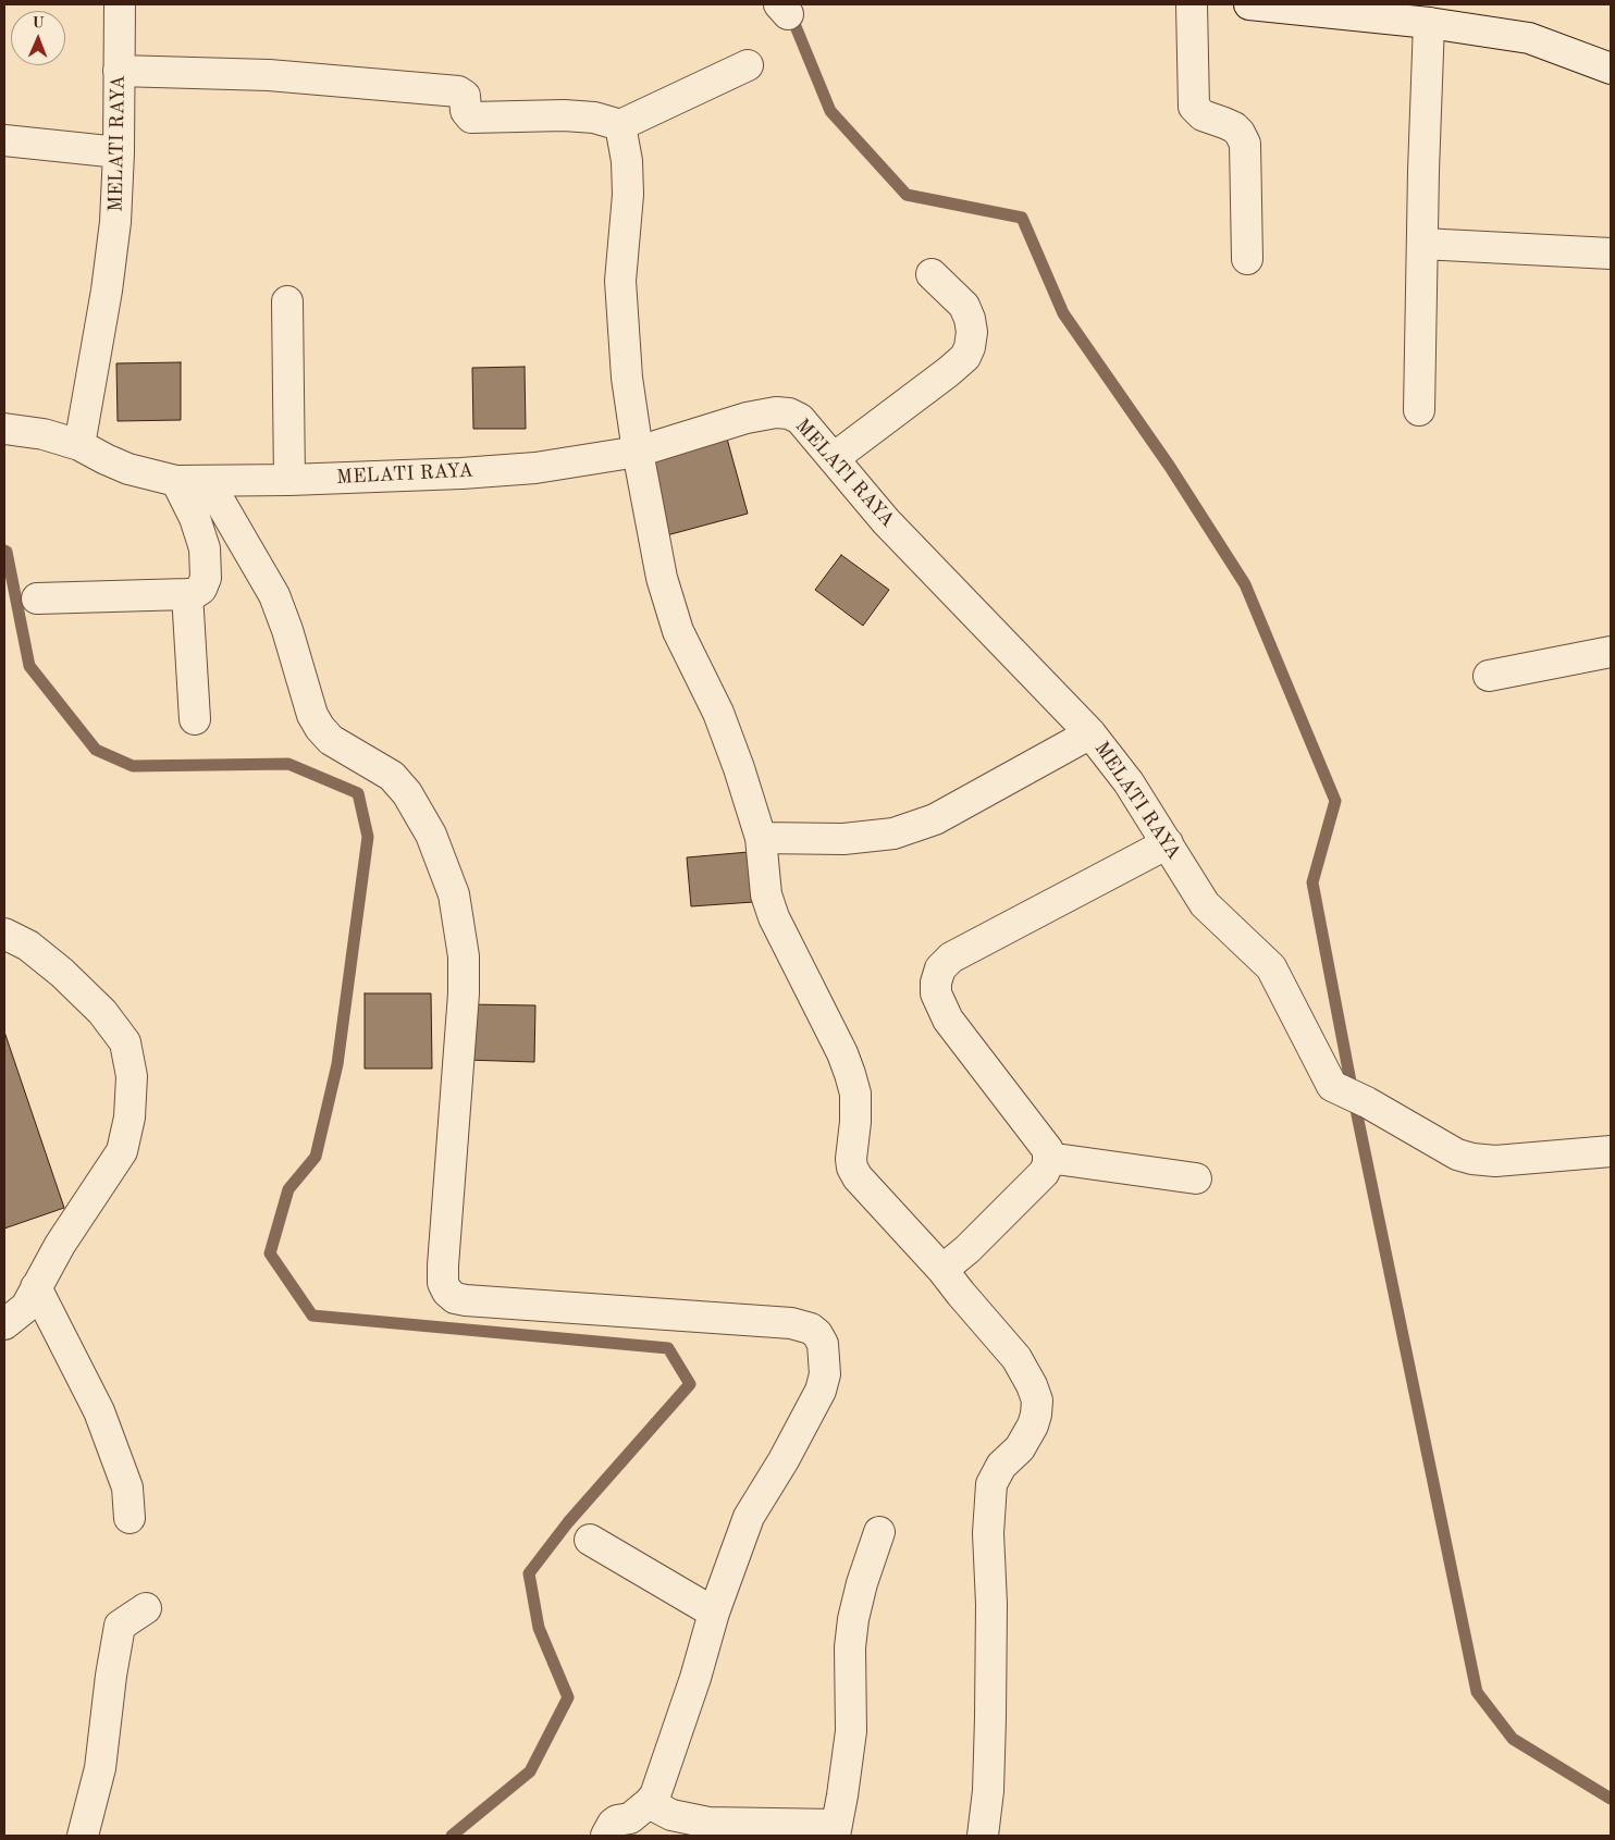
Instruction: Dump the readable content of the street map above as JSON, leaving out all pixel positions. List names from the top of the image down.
{
  "streets": {
    "street": ["MELATI RAYA"]
  },
  "north": "top"
}
